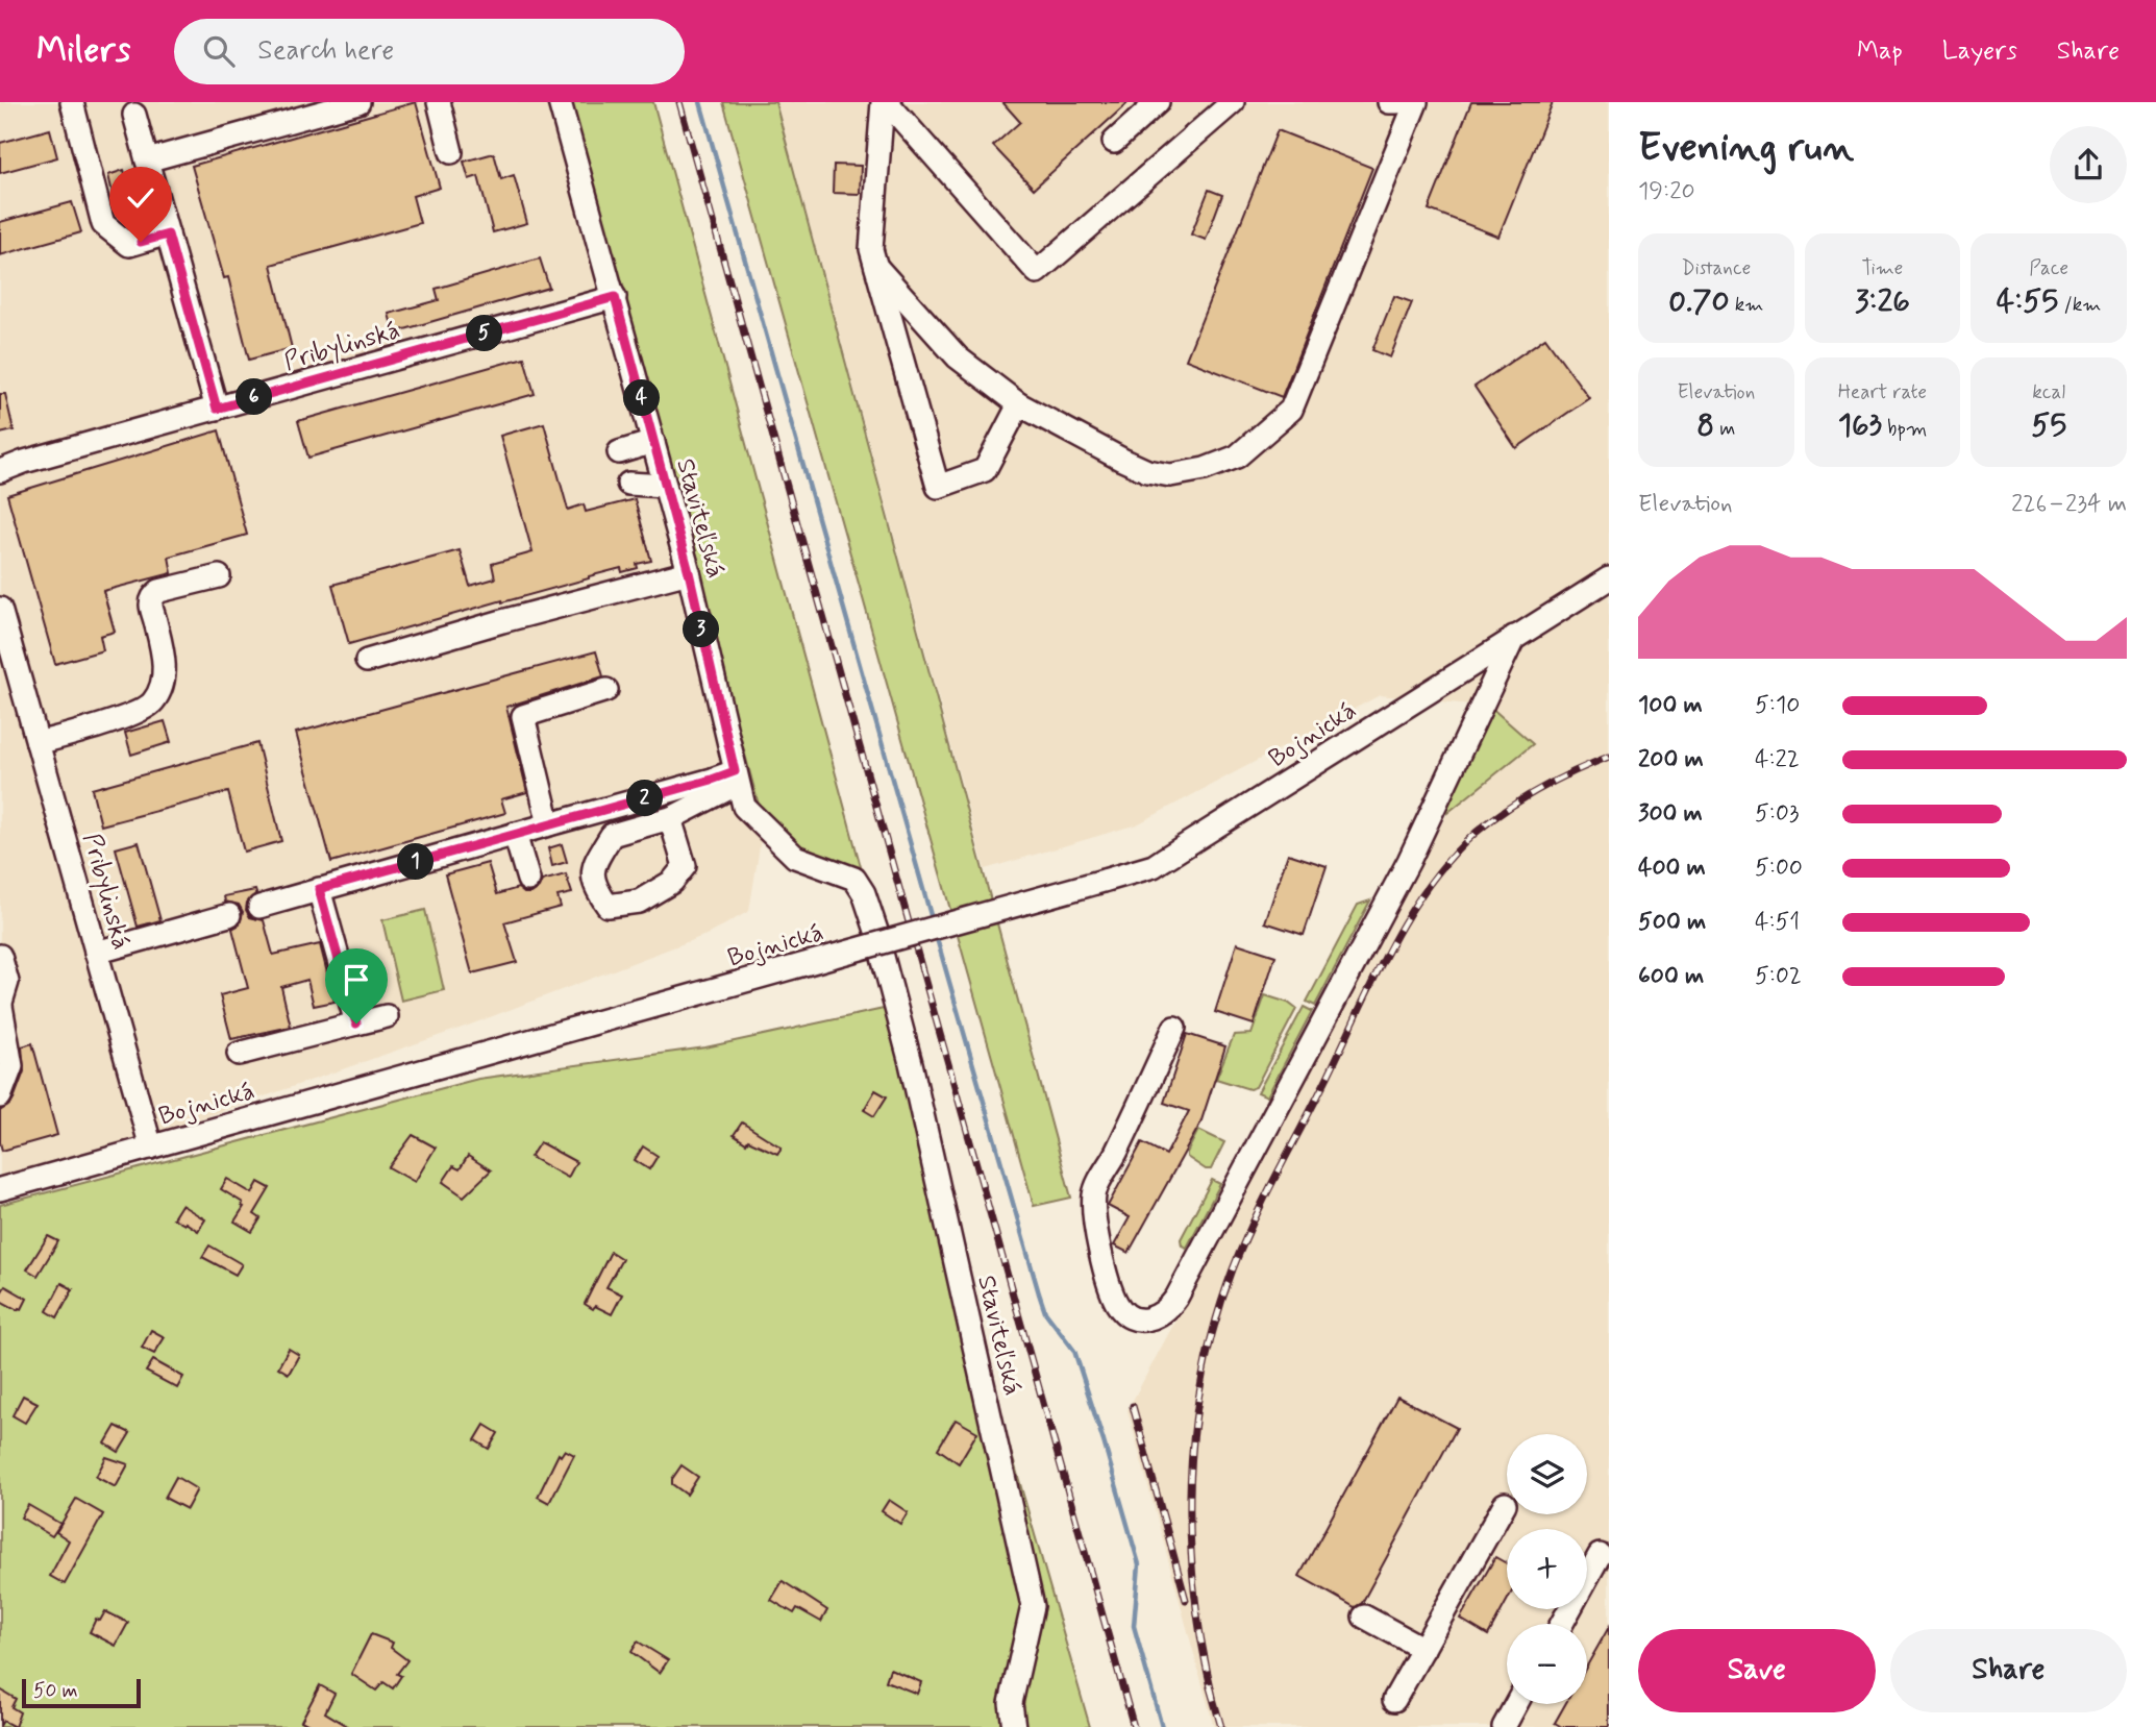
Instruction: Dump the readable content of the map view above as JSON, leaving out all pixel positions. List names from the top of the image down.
{
  "streets": {
    "street": ["Pribylinská", "Staviteľská", "Bojnická"]
  },
  "crossings": [
    ["Pribylinská", "Staviteľská"],
    ["Pribylinská", "Bojnická"]
  ],
  "scale_bar": "50 m",
  "page": {
    "header": "Milers",
    "search": "Search here",
    "nav": ["Map", "Layers", "Share"],
    "heading": ["Evening run", "19:20"],
    "stats": [
      ["Distance", "0.70 km"],
      ["Time", "3:26"],
      ["Pace", "4:55 /km"],
      ["Elevation", "8 m"],
      ["Heart rate", "163 bpm"],
      ["kcal", "55"]
    ],
    "pins": [
      "5",
      "6",
      "4",
      "3",
      "2",
      "1"
    ],
    "chart": ["Elevation", "226–234 m"],
    "list": [
      {
        "name": "100 m",
        "note": "5:10"
      },
      {
        "name": "200 m",
        "note": "4:22"
      },
      {
        "name": "300 m",
        "note": "5:03"
      },
      {
        "name": "400 m",
        "note": "5:00"
      },
      {
        "name": "500 m",
        "note": "4:51"
      },
      {
        "name": "600 m",
        "note": "5:02"
      }
    ],
    "map_buttons": ["+", "−"],
    "buttons": ["Save", "Share"],
    "scale": "50 m"
  }
}
